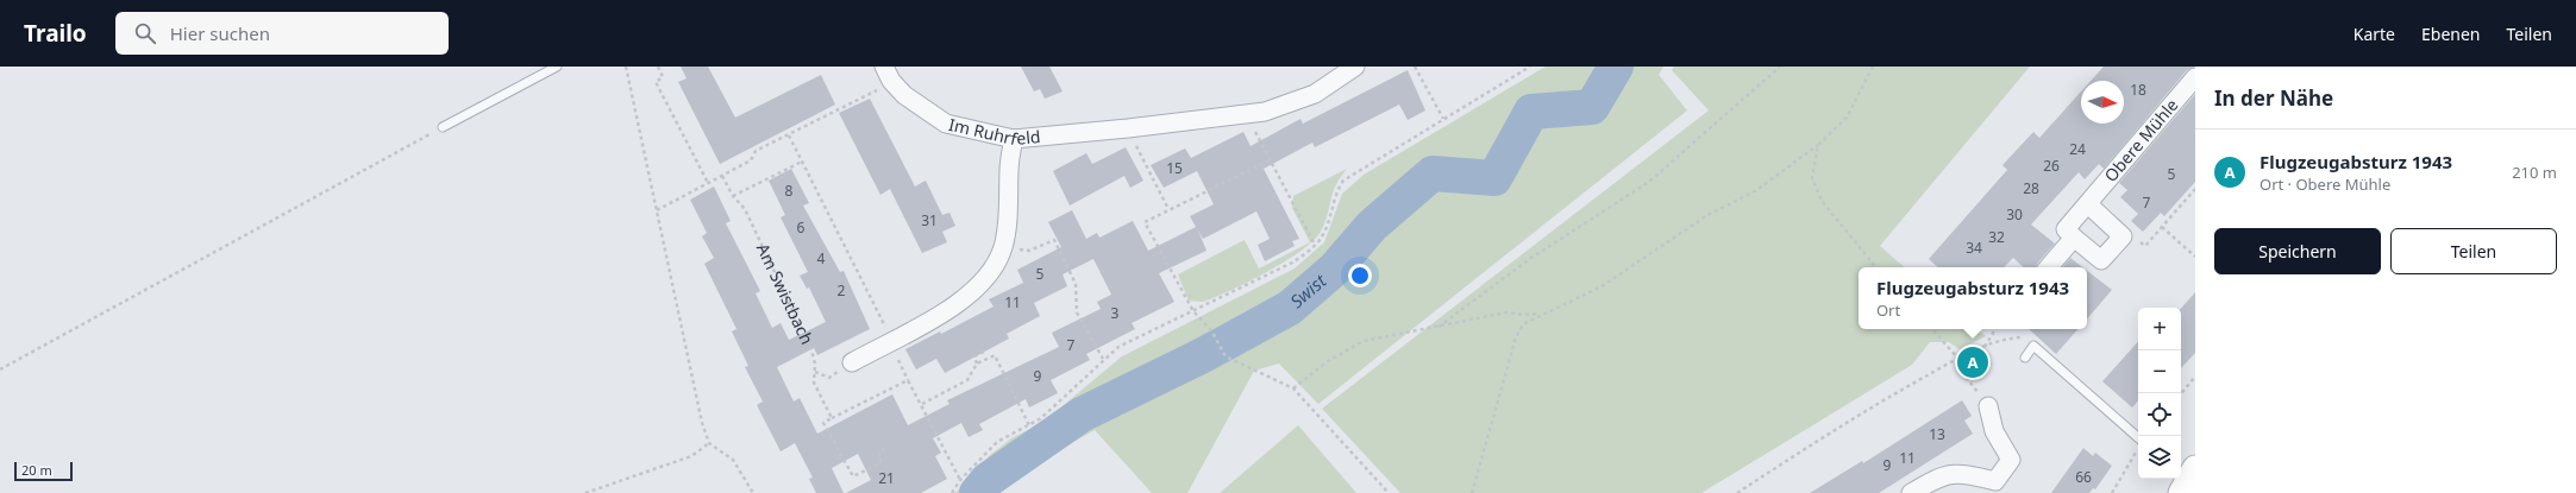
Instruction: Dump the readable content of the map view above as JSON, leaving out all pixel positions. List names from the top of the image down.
{
  "streets": {
    "street": ["Im Ruhrfeld", "Obere Mühle"],
    "path": ["Am Swistbach"]
  },
  "water": ["Swist"],
  "house_numbers": [
    "18",
    "24",
    "26",
    "15",
    "5",
    "28",
    "8",
    "7",
    "30",
    "31",
    "6",
    "32",
    "34",
    "4",
    "5",
    "2",
    "11",
    "3",
    "7",
    "9",
    "13",
    "11",
    "9",
    "66",
    "21"
  ],
  "scale_bar": "20 m",
  "north": "right",
  "page": {
    "header": "Trailo",
    "search": "Hier suchen",
    "nav": ["Karte", "Ebenen", "Teilen"],
    "heading": "In der Nähe",
    "list": [
      {
        "mark": "A",
        "name": "Flugzeugabsturz 1943",
        "note": "Ort · Obere Mühle",
        "value": "210 m"
      }
    ],
    "buttons": ["Speichern", "Teilen"],
    "popup": ["Flugzeugabsturz 1943", "Ort"],
    "map_buttons": ["+", "−"],
    "pins": "A",
    "scale": "20 m"
  }
}
